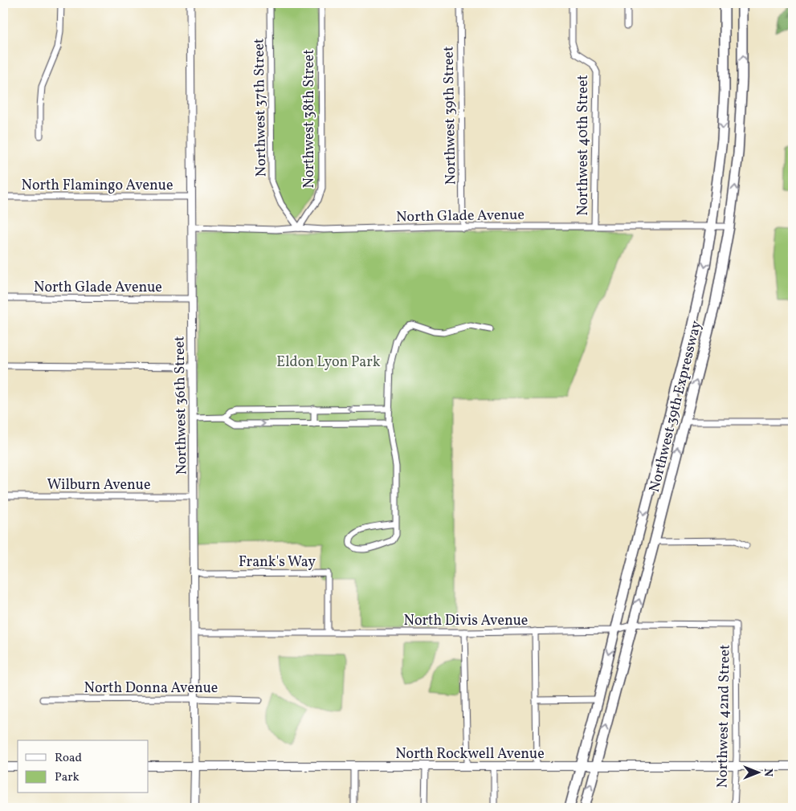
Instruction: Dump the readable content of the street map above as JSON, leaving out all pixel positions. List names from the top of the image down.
{
  "streets": {
    "highway": ["Northwest 39th Expressway"],
    "main road": ["Northwest 36th Street", "North Rockwell Avenue"],
    "street": [
      "Northwest 37th Street",
      "Northwest 39th Street",
      "Northwest 38th Street",
      "Northwest 40th Street",
      "North Flamingo Avenue",
      "North Glade Avenue",
      "Wilburn Avenue",
      "Frank's Way",
      "North Divis Avenue",
      "North Donna Avenue",
      "Northwest 42nd Street"
    ]
  },
  "crossings": [
    ["Northwest 37th Street", "Northwest 38th Street"],
    ["Northwest 37th Street", "North Glade Avenue"],
    ["Northwest 39th Street", "North Glade Avenue"],
    ["Northwest 38th Street", "North Glade Avenue"],
    ["Northwest 40th Street", "North Glade Avenue"],
    ["North Flamingo Avenue", "Northwest 36th Street"],
    ["North Glade Avenue", "Northwest 36th Street"],
    ["North Glade Avenue", "Northwest 39th Expressway"],
    ["Northwest 36th Street", "Wilburn Avenue"],
    ["Northwest 36th Street", "Frank's Way"],
    ["Northwest 36th Street", "North Divis Avenue"],
    ["Northwest 36th Street", "North Donna Avenue"],
    ["Northwest 36th Street", "North Rockwell Avenue"],
    ["Northwest 39th Expressway", "North Divis Avenue"],
    ["Northwest 39th Expressway", "North Rockwell Avenue"],
    ["Frank's Way", "North Divis Avenue"],
    ["North Divis Avenue", "Northwest 42nd Street"],
    ["Northwest 42nd Street", "North Rockwell Avenue"]
  ],
  "parks": ["Eldon Lyon Park"],
  "legend": ["Road", "Park"],
  "north": "right"
}
